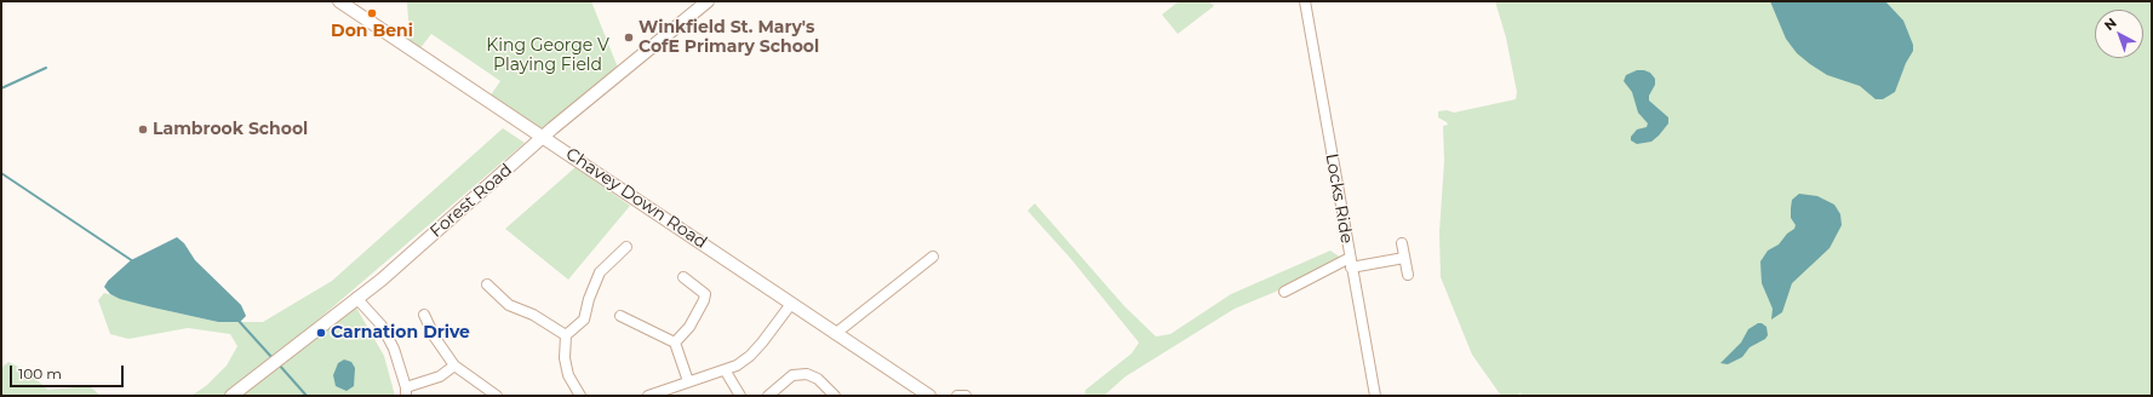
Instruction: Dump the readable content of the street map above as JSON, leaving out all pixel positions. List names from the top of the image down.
{
  "streets": {
    "main road": ["Chavey Down Road", "Forest Road"],
    "street": ["Locks Ride"]
  },
  "crossings": [
    ["Chavey Down Road", "Forest Road"]
  ],
  "parks": ["King George V Playing Field"],
  "places": [
    "Don Beni",
    "Winkfield St. Mary's CofE Primary School",
    "Lambrook School",
    "Carnation Drive"
  ],
  "scale_bar": "100 m",
  "north": "top left"
}
